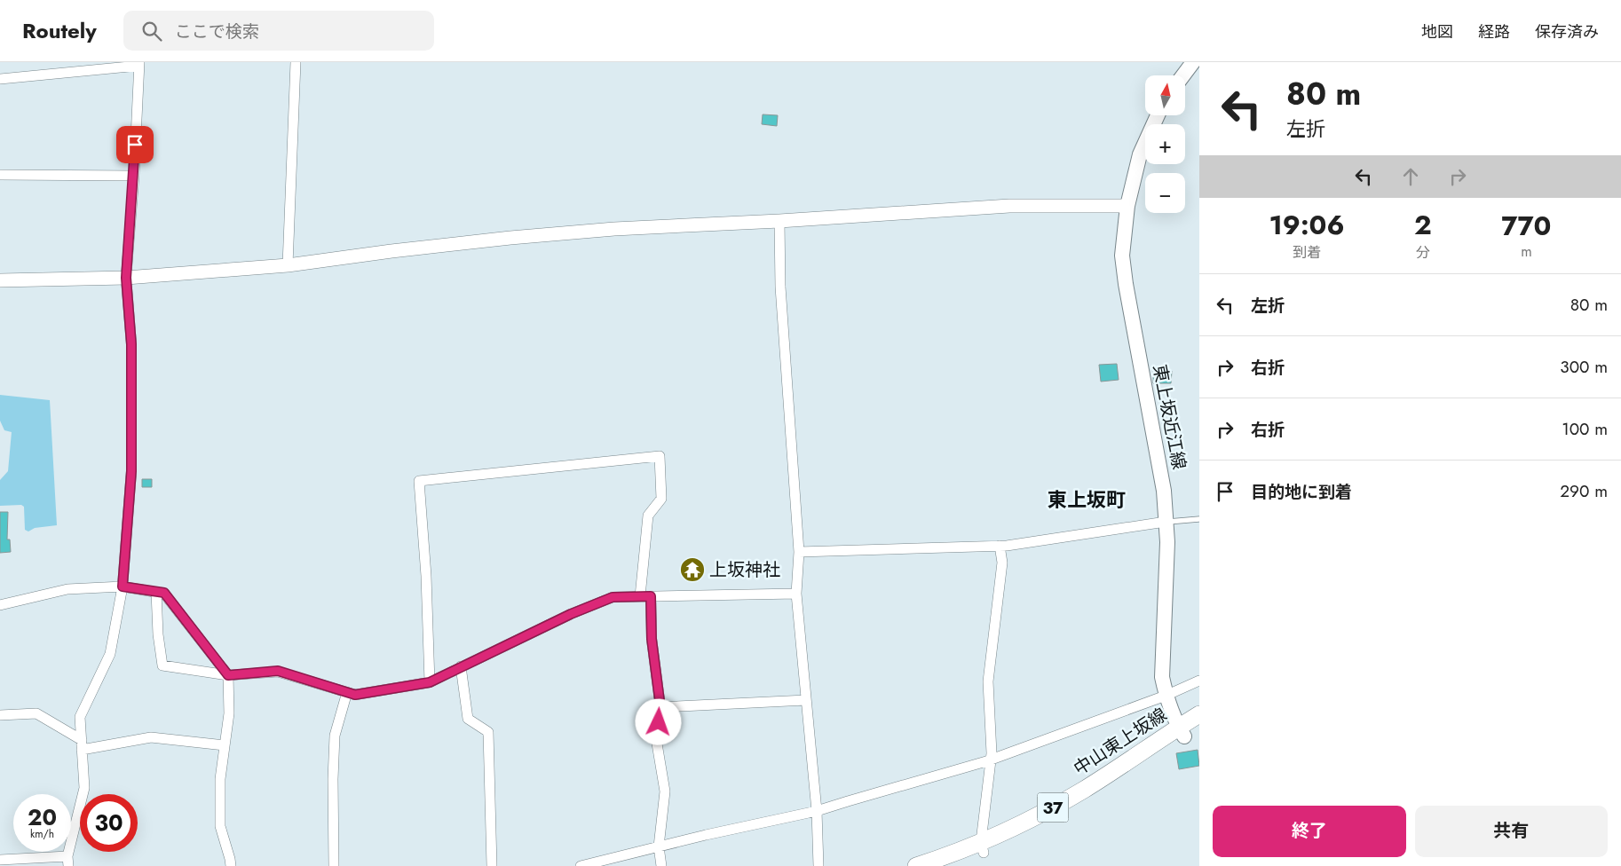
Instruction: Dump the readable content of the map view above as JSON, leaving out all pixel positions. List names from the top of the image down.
{
  "streets": {
    "main road": ["東上坂近江線", "中山東上坂線", "37"]
  },
  "crossings": [
    ["東上坂近江線", "中山東上坂線"]
  ],
  "districts": ["東上坂町"],
  "places": {
    "temple": ["上坂神社"]
  },
  "north": "top",
  "page": {
    "header": "Routely",
    "search": "ここで検索",
    "nav": ["地図", "経路", "保存済み"],
    "turn": ["80 m", "左折"],
    "map_buttons": ["+", "−"],
    "eta": [
      "19:06",
      "到着",
      "2",
      "分",
      "770",
      "m"
    ],
    "list": [
      {
        "name": "左折",
        "value": "80 m"
      },
      {
        "name": "右折",
        "value": "300 m"
      },
      {
        "name": "右折",
        "value": "100 m"
      },
      {
        "name": "目的地に到着",
        "value": "290 m"
      }
    ],
    "speed": "20 km/h",
    "limit": "30",
    "buttons": ["終了", "共有"]
  }
}
